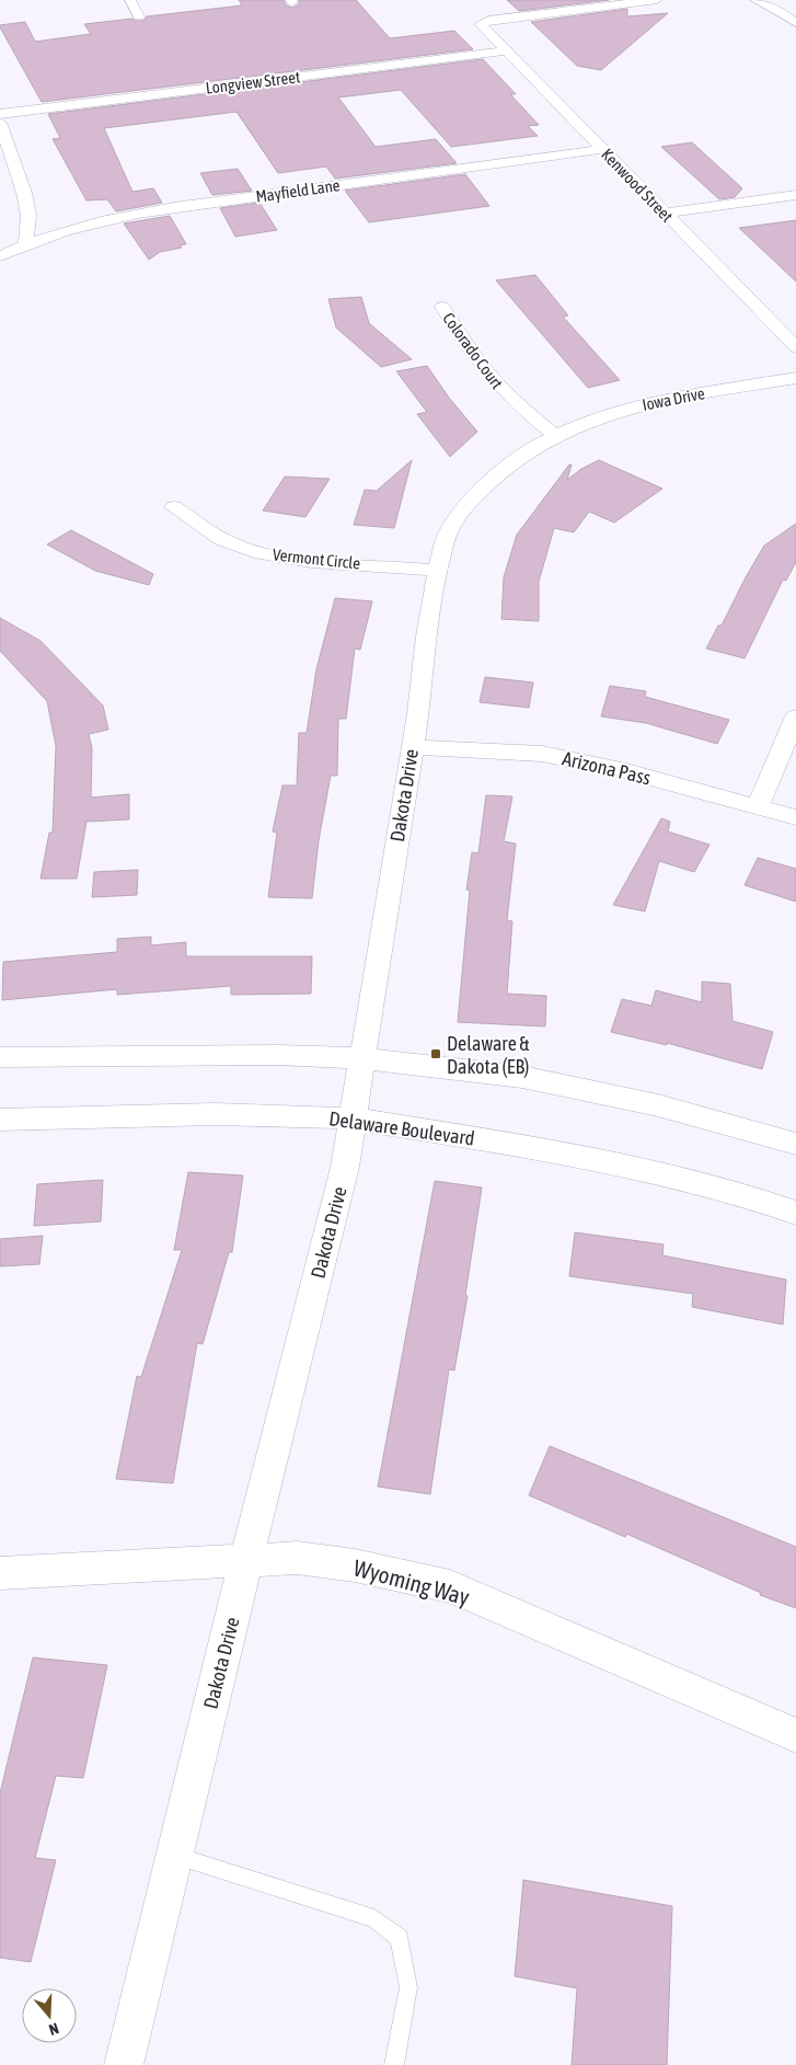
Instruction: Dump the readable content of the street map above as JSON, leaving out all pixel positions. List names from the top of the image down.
{
  "streets": {
    "street": [
      "Longview Street",
      "Kenwood Street",
      "Mayfield Lane",
      "Colorado Court",
      "Iowa Drive",
      "Vermont Circle",
      "Arizona Pass",
      "Dakota Drive",
      "Delaware Boulevard",
      "Wyoming Way"
    ]
  },
  "crossings": [
    ["Longview Street", "Kenwood Street"],
    ["Kenwood Street", "Mayfield Lane"],
    ["Colorado Court", "Iowa Drive"],
    ["Colorado Court", "Dakota Drive"],
    ["Iowa Drive", "Dakota Drive"],
    ["Vermont Circle", "Dakota Drive"],
    ["Arizona Pass", "Dakota Drive"],
    ["Dakota Drive", "Delaware Boulevard"],
    ["Dakota Drive", "Wyoming Way"]
  ],
  "places": {
    "transit": ["Delaware & Dakota (EB)"]
  },
  "north": "bottom"
}
